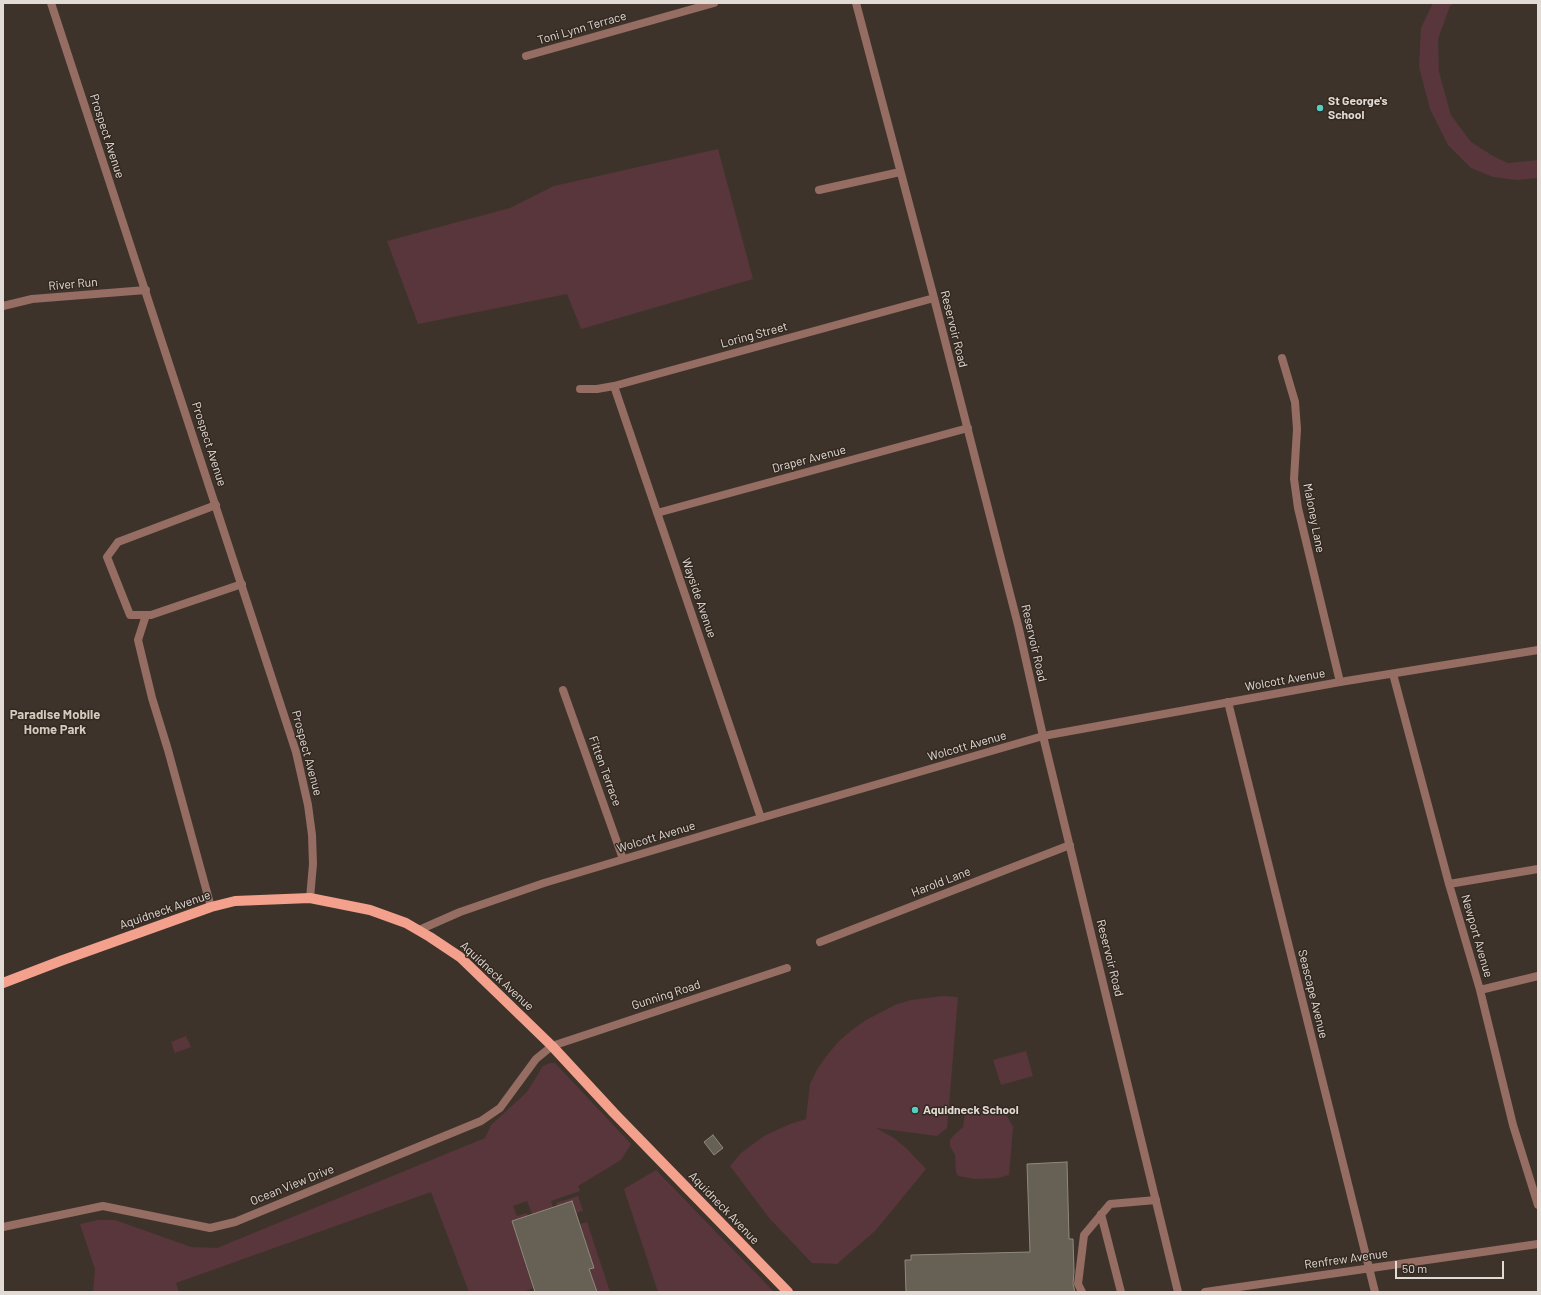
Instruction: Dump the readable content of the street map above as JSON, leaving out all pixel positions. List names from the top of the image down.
{
  "streets": {
    "main road": ["Aquidneck Avenue"],
    "street": [
      "Toni Lynn Terrace",
      "Prospect Avenue",
      "River Run",
      "Reservoir Road",
      "Loring Street",
      "Draper Avenue",
      "Maloney Lane",
      "Wayside Avenue",
      "Wolcott Avenue",
      "Fitten Terrace",
      "Harold Lane",
      "Newport Avenue",
      "Seascape Avenue",
      "Gunning Road",
      "Ocean View Drive",
      "Renfrew Avenue"
    ]
  },
  "crossings": [
    ["Prospect Avenue", "River Run"],
    ["Prospect Avenue", "Aquidneck Avenue"],
    ["Reservoir Road", "Loring Street"],
    ["Reservoir Road", "Draper Avenue"],
    ["Reservoir Road", "Wolcott Avenue"],
    ["Reservoir Road", "Harold Lane"],
    ["Loring Street", "Wayside Avenue"],
    ["Draper Avenue", "Wayside Avenue"],
    ["Maloney Lane", "Wolcott Avenue"],
    ["Wayside Avenue", "Wolcott Avenue"],
    ["Wolcott Avenue", "Fitten Terrace"],
    ["Wolcott Avenue", "Aquidneck Avenue"],
    ["Wolcott Avenue", "Newport Avenue"],
    ["Wolcott Avenue", "Seascape Avenue"],
    ["Aquidneck Avenue", "Gunning Road"],
    ["Aquidneck Avenue", "Ocean View Drive"],
    ["Seascape Avenue", "Renfrew Avenue"],
    ["Gunning Road", "Ocean View Drive"]
  ],
  "districts": ["Paradise Mobile Home Park"],
  "places": ["St George's School", "Aquidneck School"],
  "scale_bar": "50 m"
}
